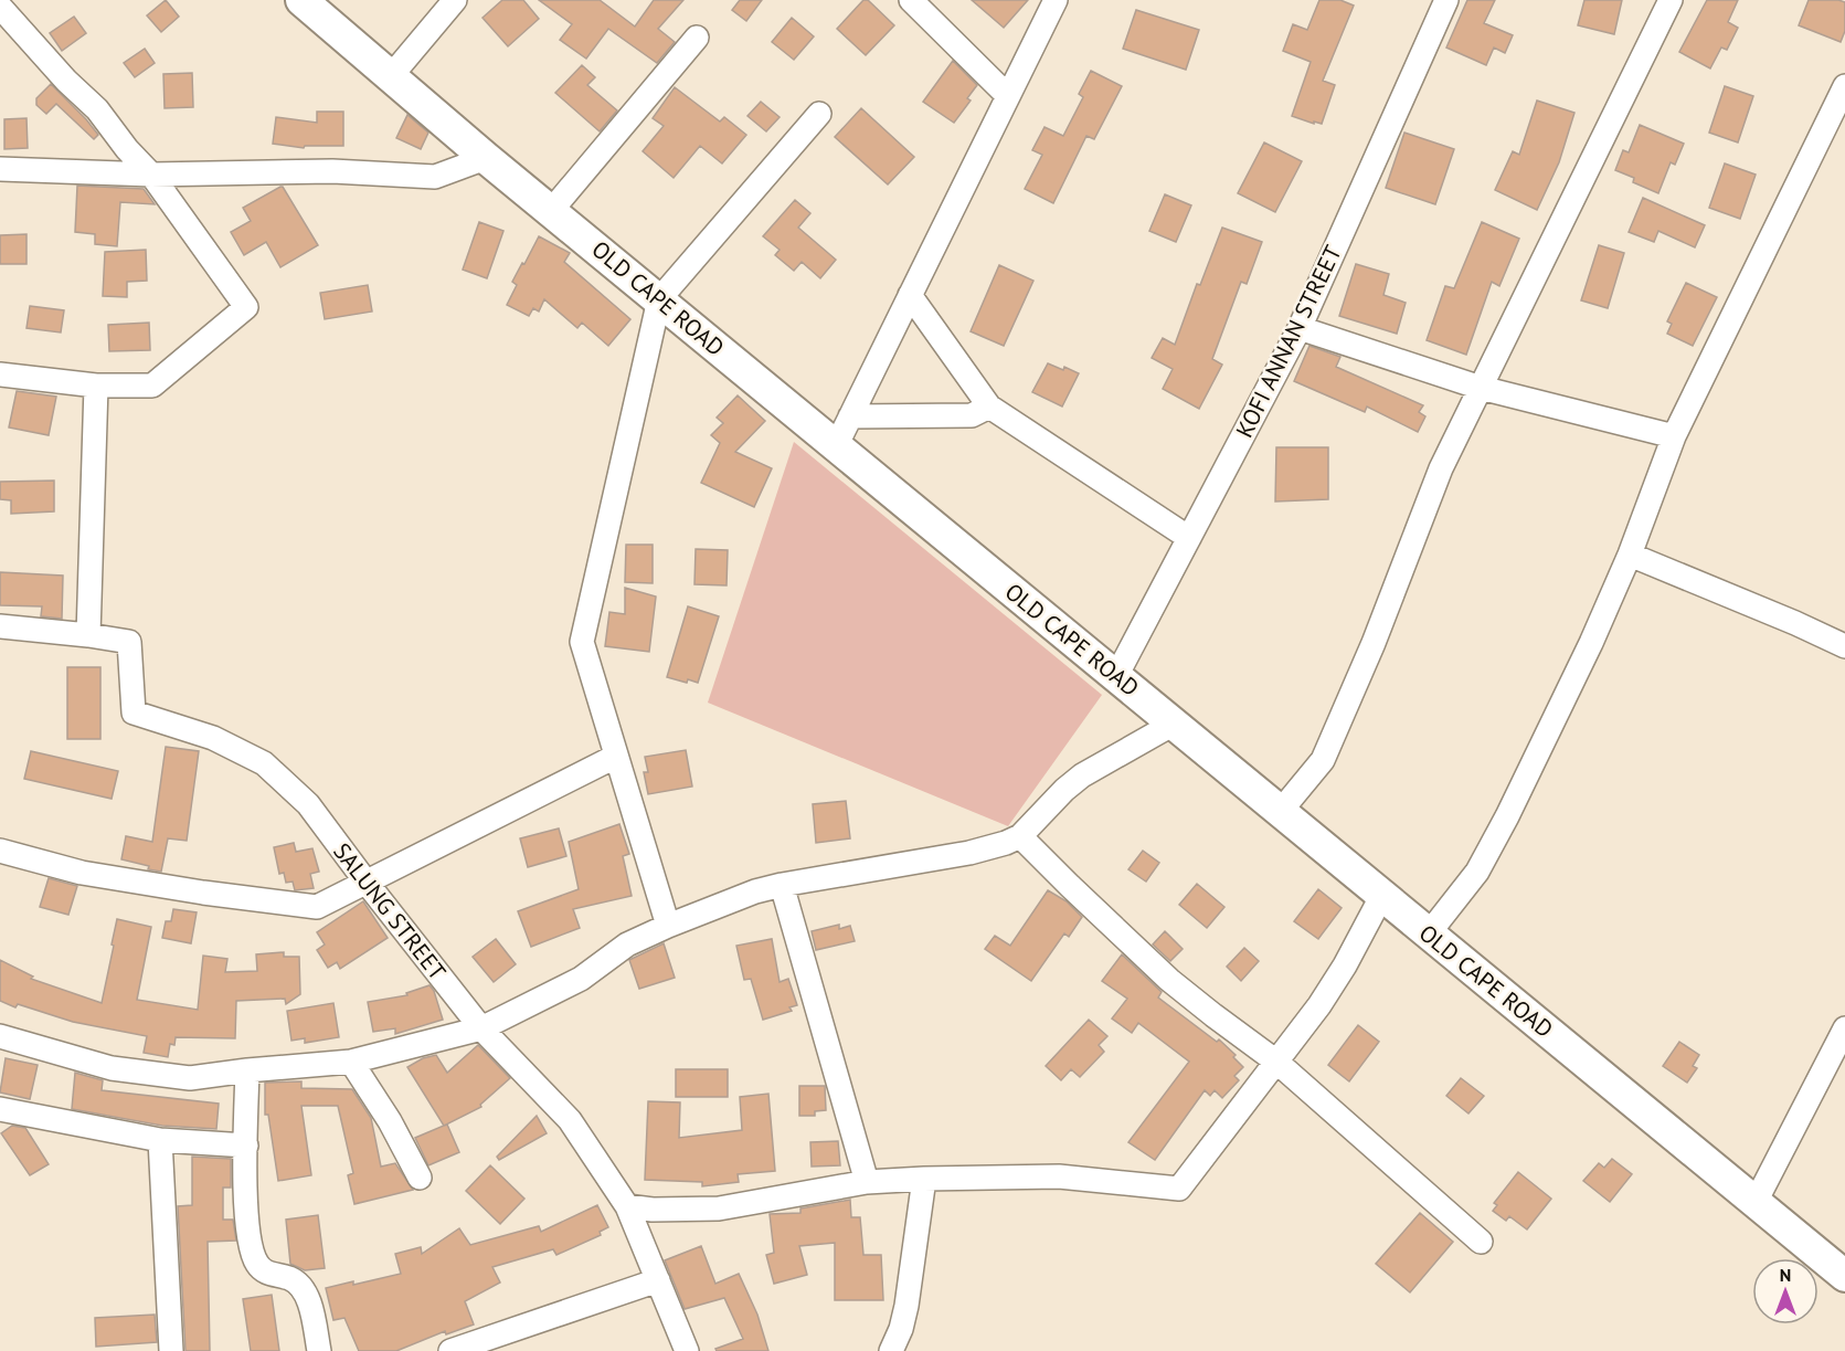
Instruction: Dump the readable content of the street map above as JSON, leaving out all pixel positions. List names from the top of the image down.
{
  "streets": {
    "street": ["OLD CAPE ROAD", "KOFI ANNAN STREET", "SALUNG STREET"]
  },
  "crossings": [
    ["OLD CAPE ROAD", "KOFI ANNAN STREET"]
  ],
  "north": "top"
}
